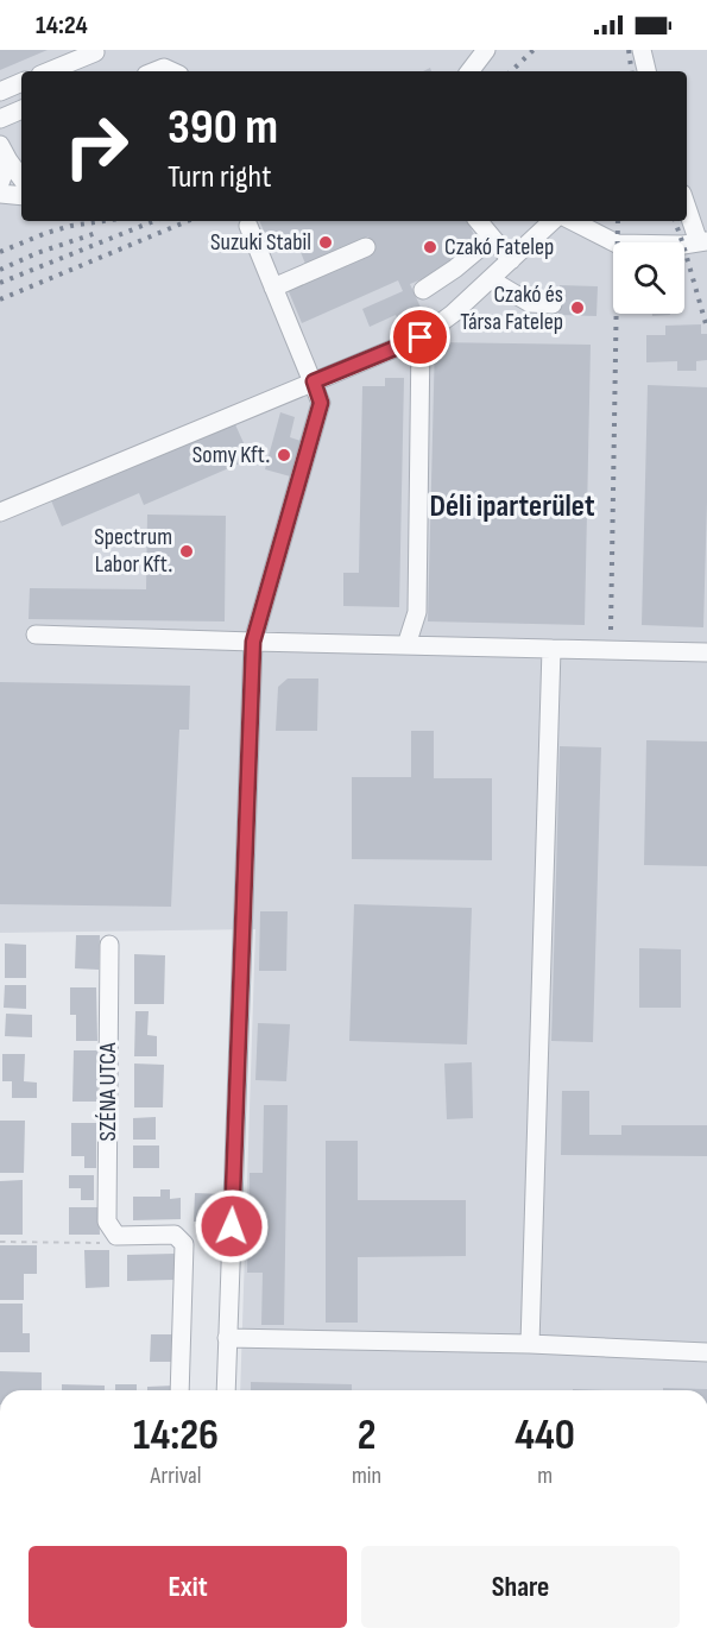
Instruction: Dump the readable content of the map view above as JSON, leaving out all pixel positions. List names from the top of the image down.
{
  "streets": {
    "street": ["SZÉNA UTCA"]
  },
  "districts": ["Déli iparterület"],
  "places": [
    "Suzuki Stabil",
    "Czakó Fatelep",
    "Czakó és Társa Fatelep",
    "Somy Kft.",
    "Spectrum Labor Kft."
  ],
  "page": {
    "status": "14:24",
    "turn": ["390 m", "Turn right"],
    "eta": [
      "14:26",
      "Arrival",
      "2",
      "min",
      "440",
      "m"
    ],
    "buttons": ["Exit", "Share"]
  }
}
